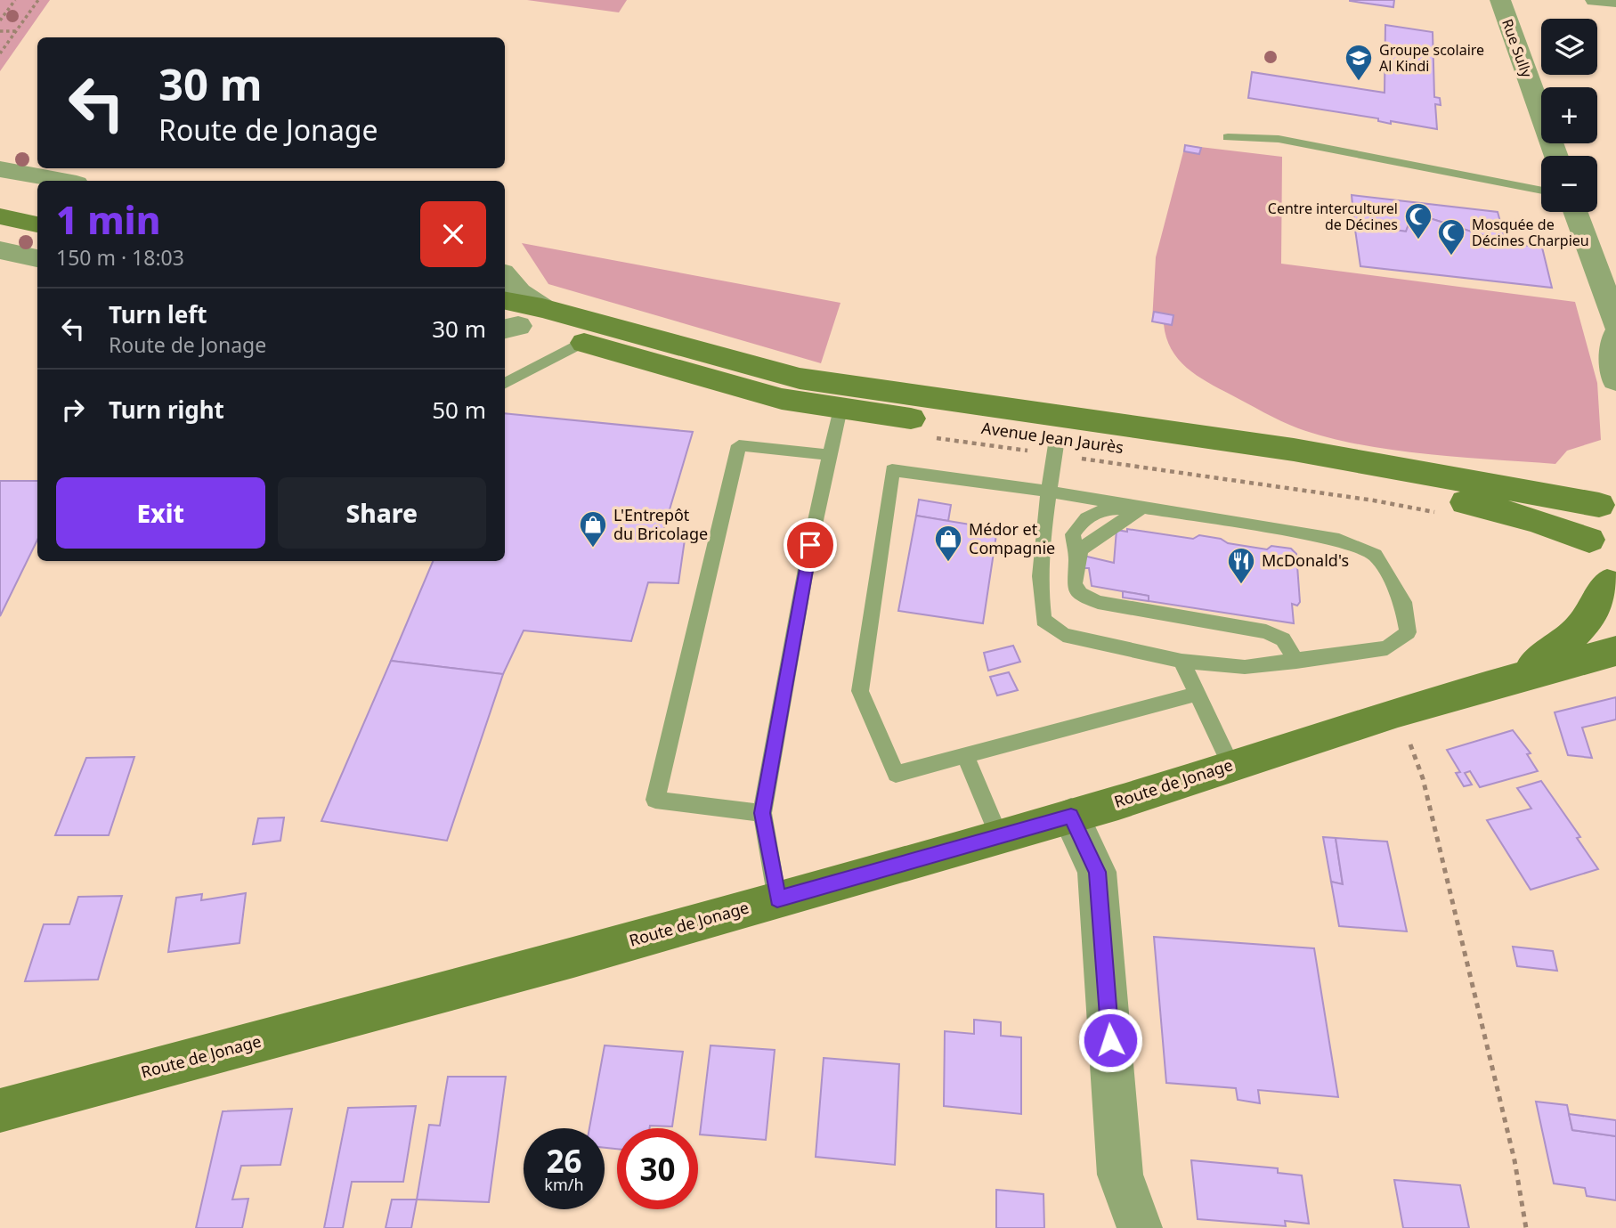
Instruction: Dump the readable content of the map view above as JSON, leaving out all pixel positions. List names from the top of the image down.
{
  "streets": {
    "main road": ["Avenue Jean Jaurès", "Route de Jonage"],
    "street": ["Rue Sully"]
  },
  "places": {
    "school or university": ["Groupe scolaire Al Kindi"],
    "mosque": ["Centre interculturel de Décines", "Mosquée de Décines Charpieu"],
    "shop": ["L'Entrepôt du Bricolage", "Médor et Compagnie"],
    "restaurant": ["McDonald's"]
  },
  "page": {
    "map_buttons": ["+", "−"],
    "turn": ["30 m", "Route de Jonage"],
    "heading": ["1 min", "150 m · 18:03"],
    "list": [
      {
        "name": "Turn left",
        "note": "Route de Jonage",
        "value": "30 m"
      },
      {
        "name": "Turn right",
        "value": "50 m"
      }
    ],
    "buttons": ["Exit", "Share"],
    "speed": "26 km/h",
    "limit": "30"
  }
}
